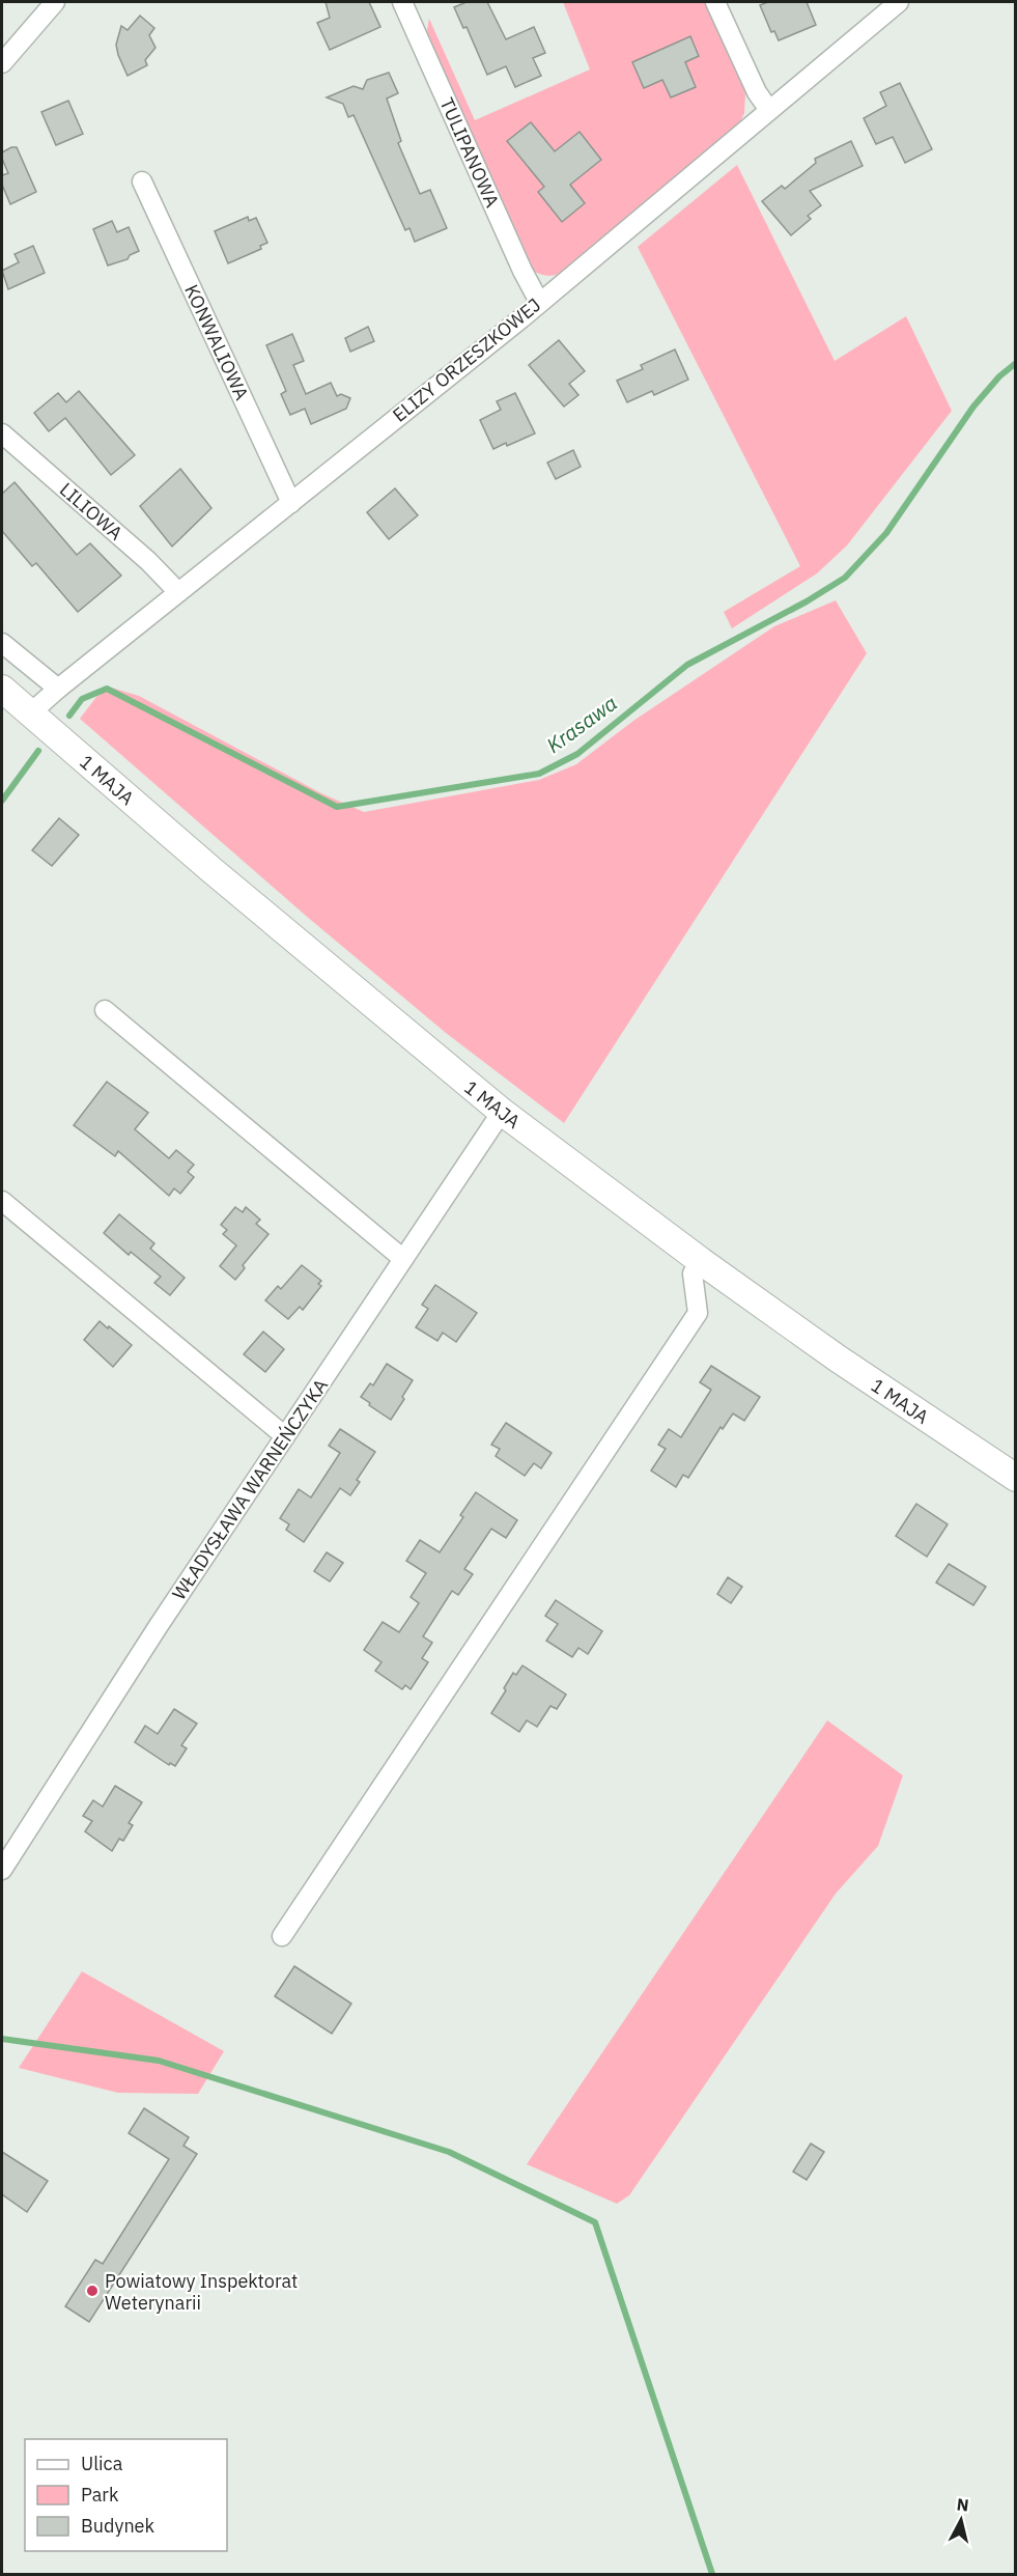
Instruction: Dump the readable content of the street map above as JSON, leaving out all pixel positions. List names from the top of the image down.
{
  "streets": {
    "main road": ["1 MAJA"],
    "street": [
      "TULIPANOWA",
      "KONWALIOWA",
      "ELIZY ORZESZKOWEJ",
      "LILIOWA",
      "WŁADYSŁAWA WARNEŃCZYKA"
    ]
  },
  "crossings": [
    ["TULIPANOWA", "ELIZY ORZESZKOWEJ"],
    ["KONWALIOWA", "ELIZY ORZESZKOWEJ"],
    ["ELIZY ORZESZKOWEJ", "LILIOWA"],
    ["ELIZY ORZESZKOWEJ", "1 MAJA"],
    ["1 MAJA", "WŁADYSŁAWA WARNEŃCZYKA"]
  ],
  "water": ["Krasawa"],
  "places": ["Powiatowy Inspektorat Weterynarii"],
  "legend": ["Ulica", "Park", "Budynek"],
  "north": "top"
}
